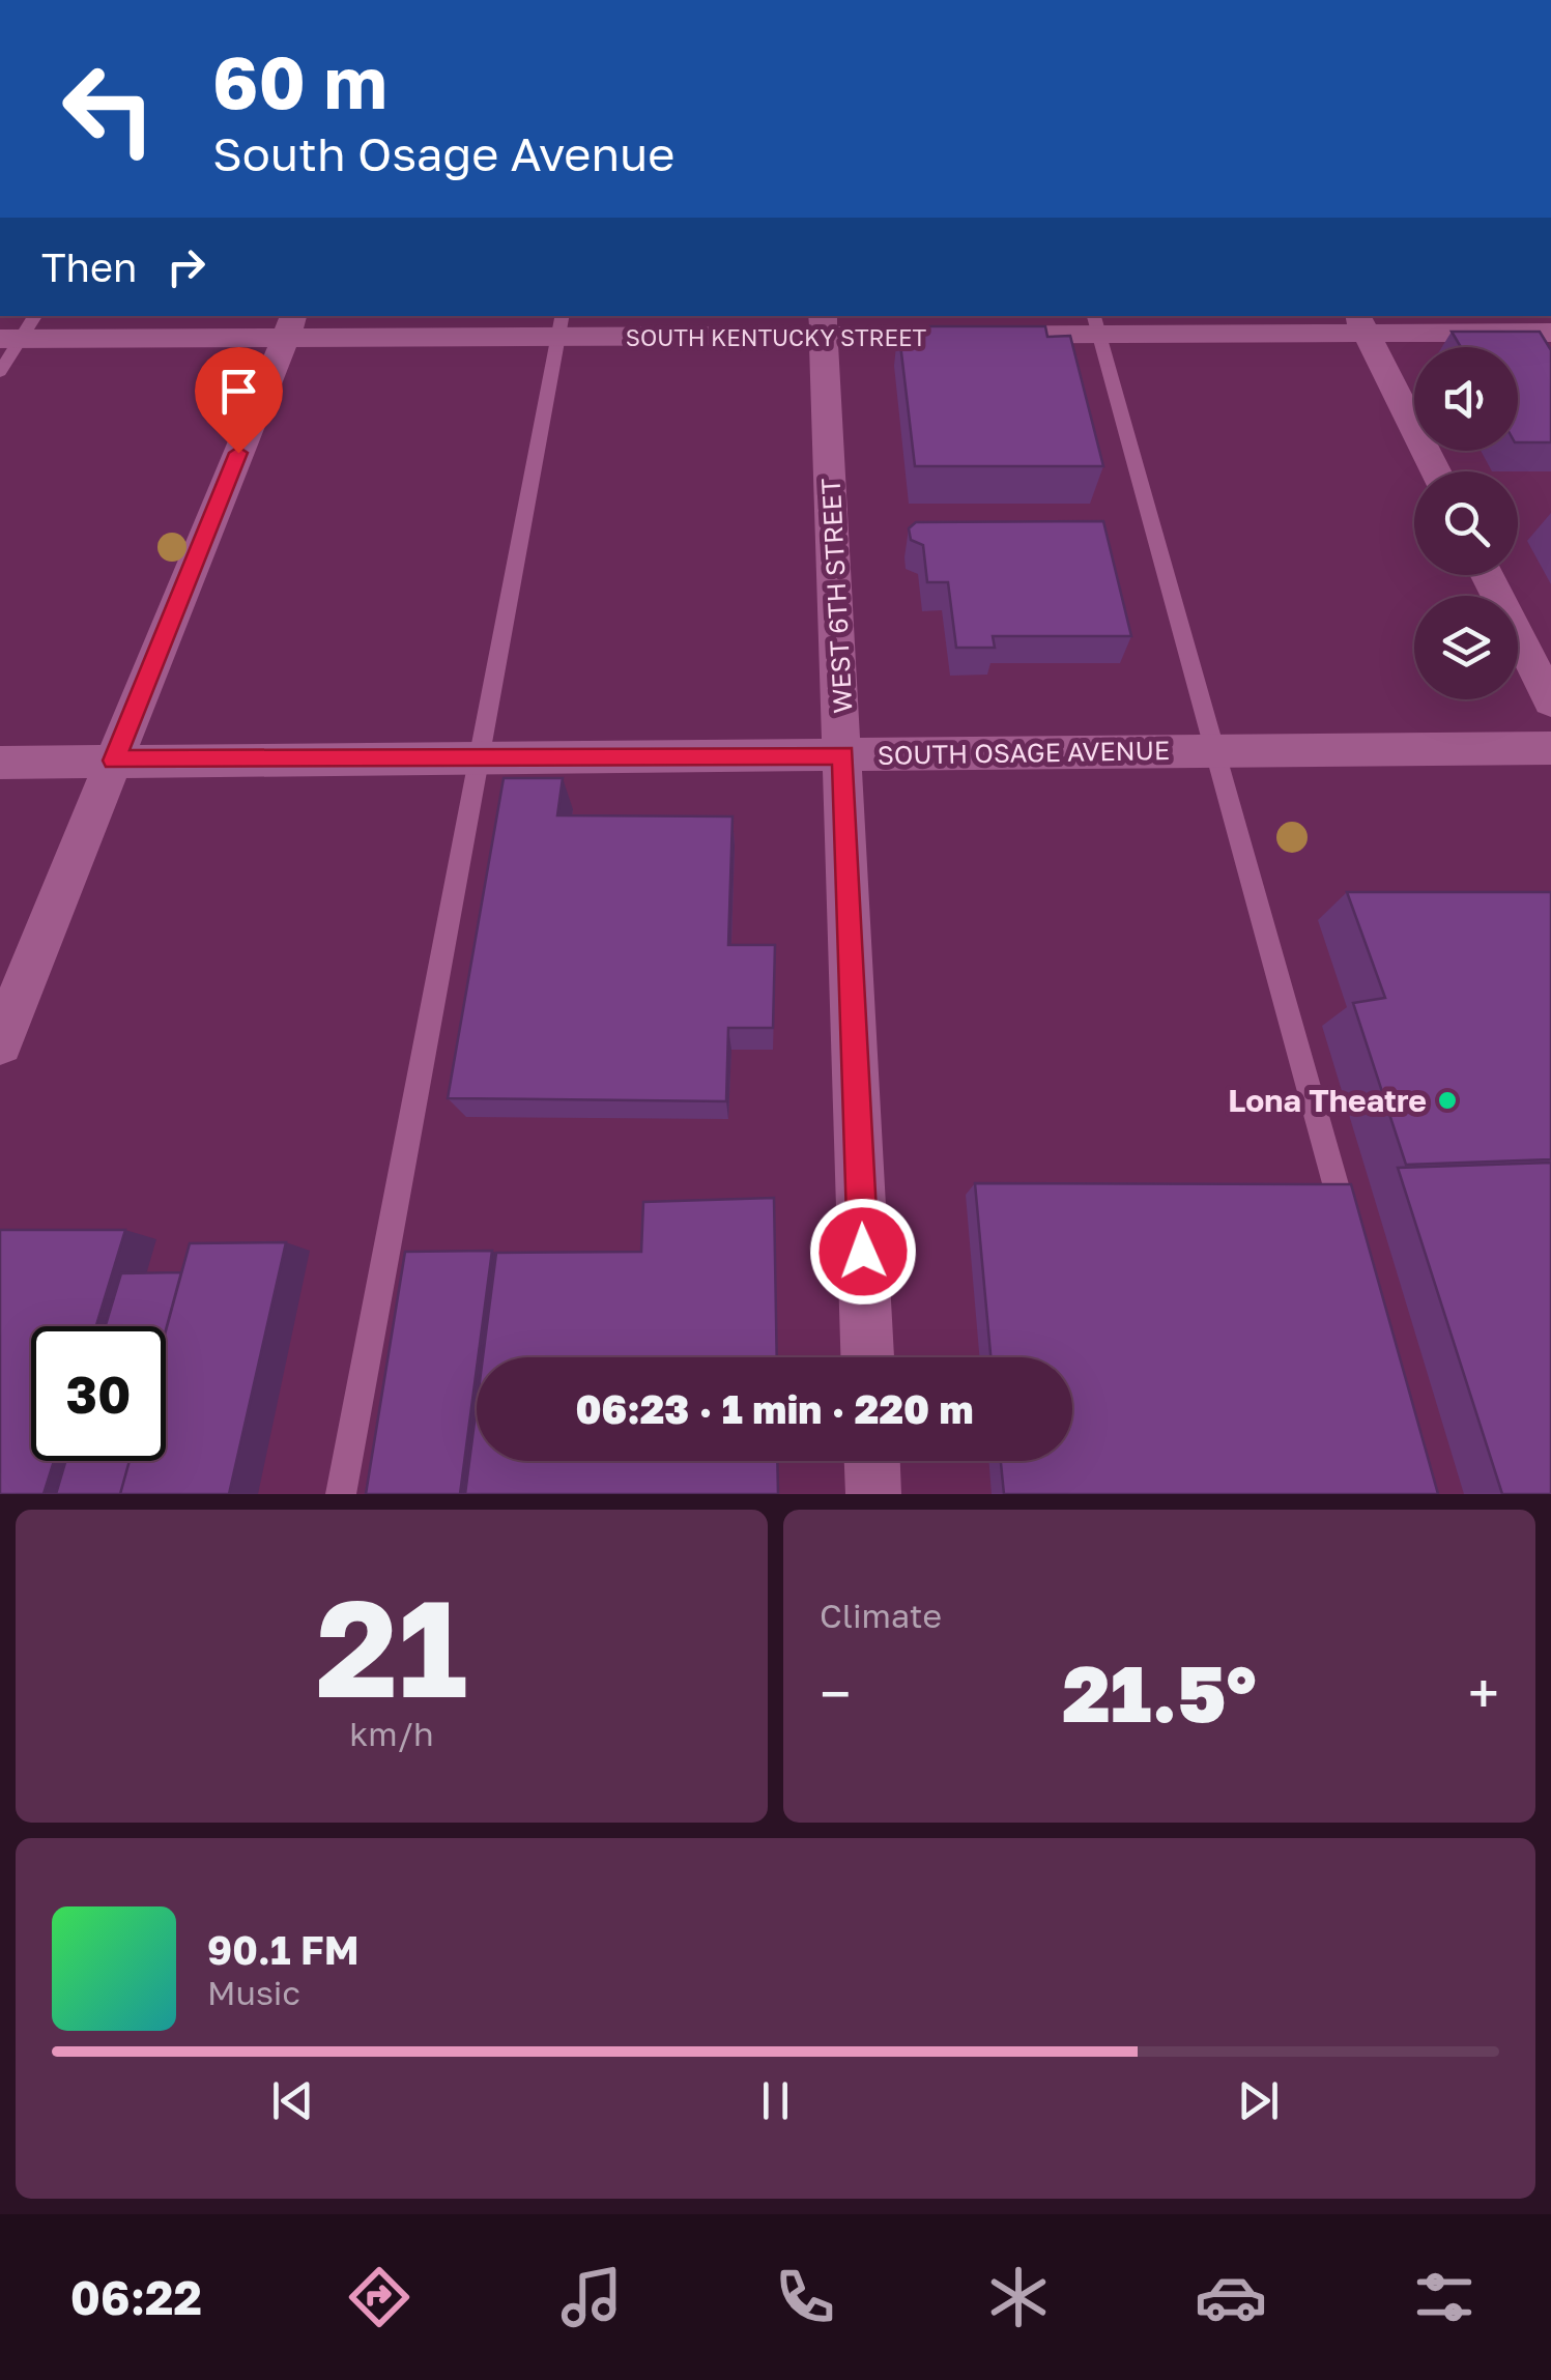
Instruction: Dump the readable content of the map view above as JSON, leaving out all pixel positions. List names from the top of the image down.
{
  "streets": {
    "street": ["SOUTH KENTUCKY STREET", "WEST 6TH STREET", "SOUTH OSAGE AVENUE"]
  },
  "crossings": [
    ["SOUTH KENTUCKY STREET", "WEST 6TH STREET"],
    ["WEST 6TH STREET", "SOUTH OSAGE AVENUE"]
  ],
  "places": ["Lona Theatre"],
  "page": {
    "turn": ["60 m", "South Osage Avenue"],
    "then": "Then",
    "limit": "30",
    "trip": "06:23 · 1 min · 220 m",
    "tile": [
      ["21", "km/h"],
      "Climate"
    ],
    "heat": ["−", "21.5°", "+"],
    "song": ["90.1 FM", "Music"],
    "tabs": "06:22"
  }
}
